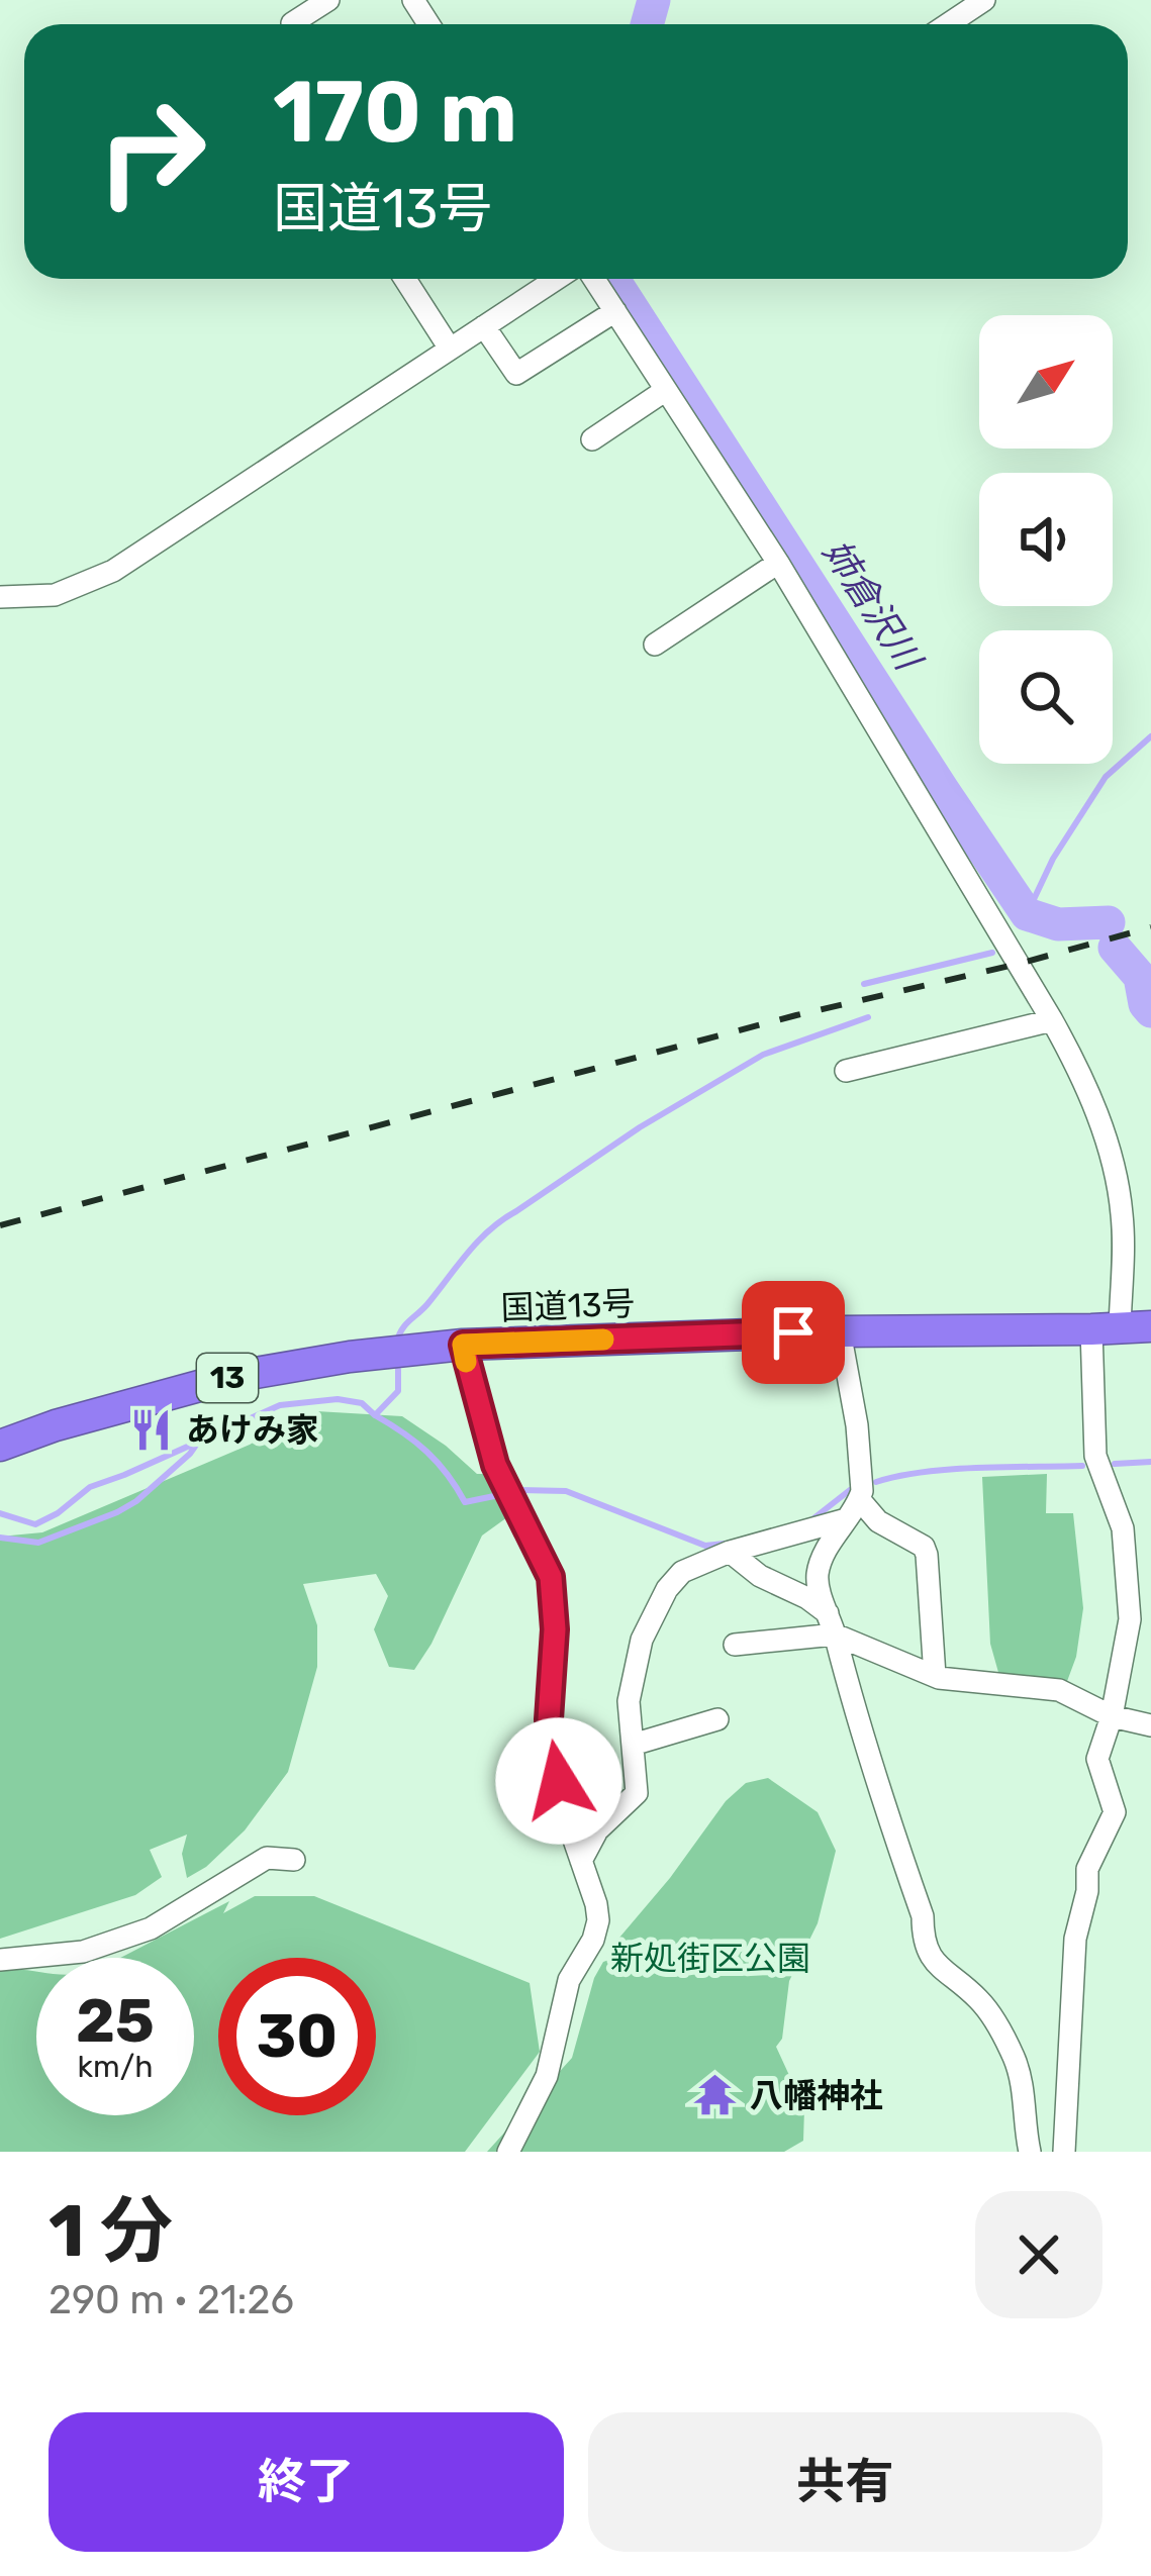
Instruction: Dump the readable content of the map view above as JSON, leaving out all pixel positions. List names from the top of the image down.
{
  "streets": {
    "highway": ["国道13号", "13"]
  },
  "water": ["姉倉沢川"],
  "parks": ["新処街区公園"],
  "places": {
    "restaurant": ["あけみ家"],
    "temple": ["八幡神社"]
  },
  "north": "top right",
  "page": {
    "turn": ["170 m", "国道13号"],
    "speed": "25 km/h",
    "limit": "30",
    "heading": ["1 分", "290 m · 21:26"],
    "buttons": ["終了", "共有"]
  }
}
